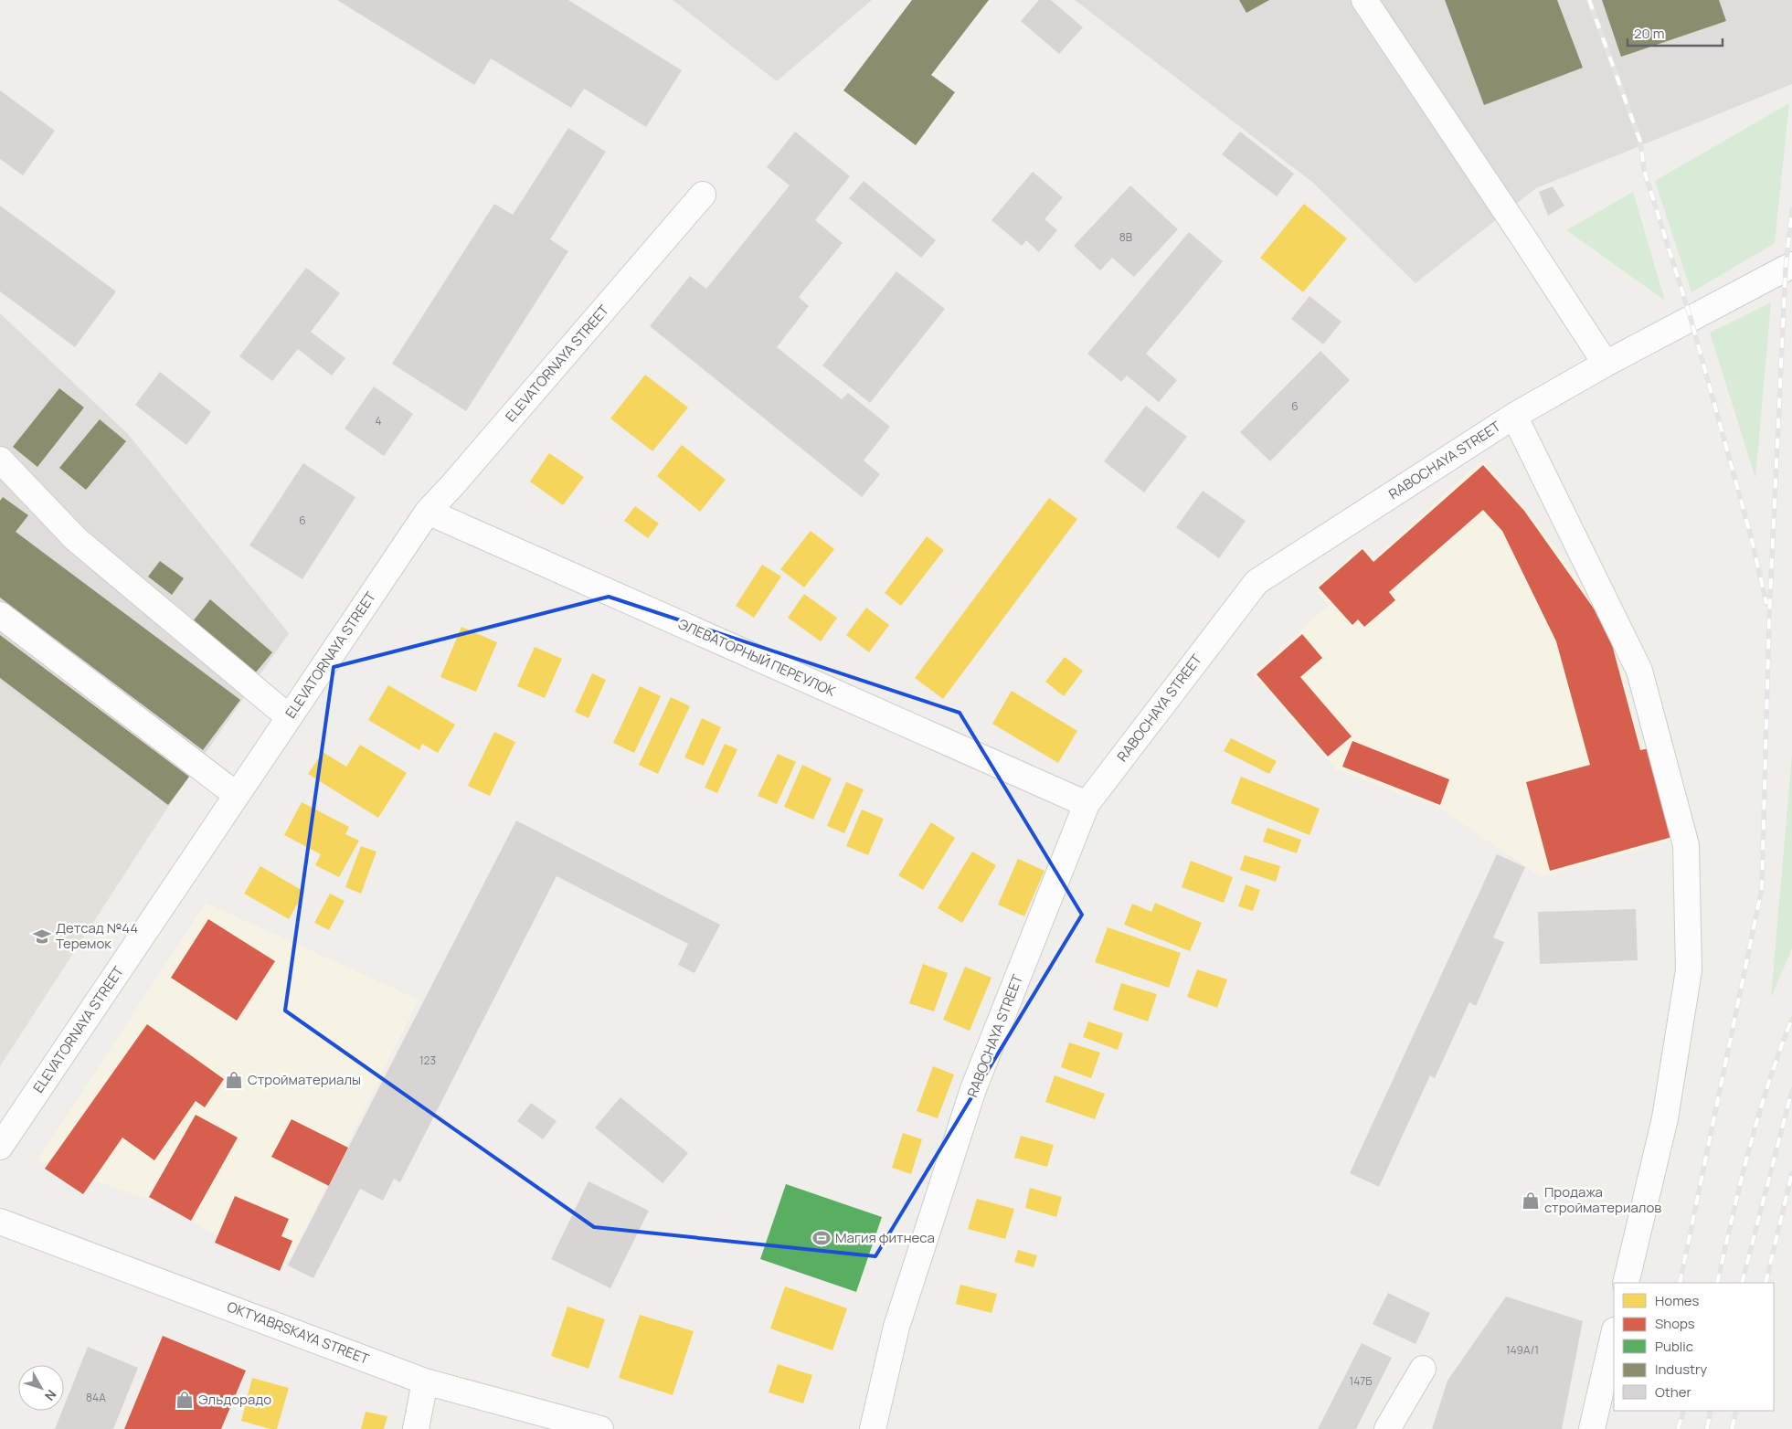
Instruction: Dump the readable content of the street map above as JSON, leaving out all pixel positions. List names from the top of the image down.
{
  "streets": {
    "street": [
      "ELEVATORNAYA STREET",
      "RABOCHAYA STREET",
      "ЭЛЕВАТОРНЫЙ ПЕРЕУЛОК",
      "OKTYABRSKAYA STREET"
    ]
  },
  "crossings": [
    ["ELEVATORNAYA STREET", "ЭЛЕВАТОРНЫЙ ПЕРЕУЛОК"],
    ["RABOCHAYA STREET", "ЭЛЕВАТОРНЫЙ ПЕРЕУЛОК"]
  ],
  "places": {
    "school or university": ["Детсад №44 Теремок"],
    "shop": ["Стройматериалы", "Продажа стройматериалов", "Эльдорадо"],
    "sports": ["Магия фитнеса"]
  },
  "house_numbers": [
    "8В",
    "6",
    "4",
    "6",
    "123",
    "149А/1",
    "147Б",
    "84А"
  ],
  "legend": [
    "Homes",
    "Shops",
    "Public",
    "Industry",
    "Other"
  ],
  "scale_bar": "20 m",
  "north": "bottom right"
}
